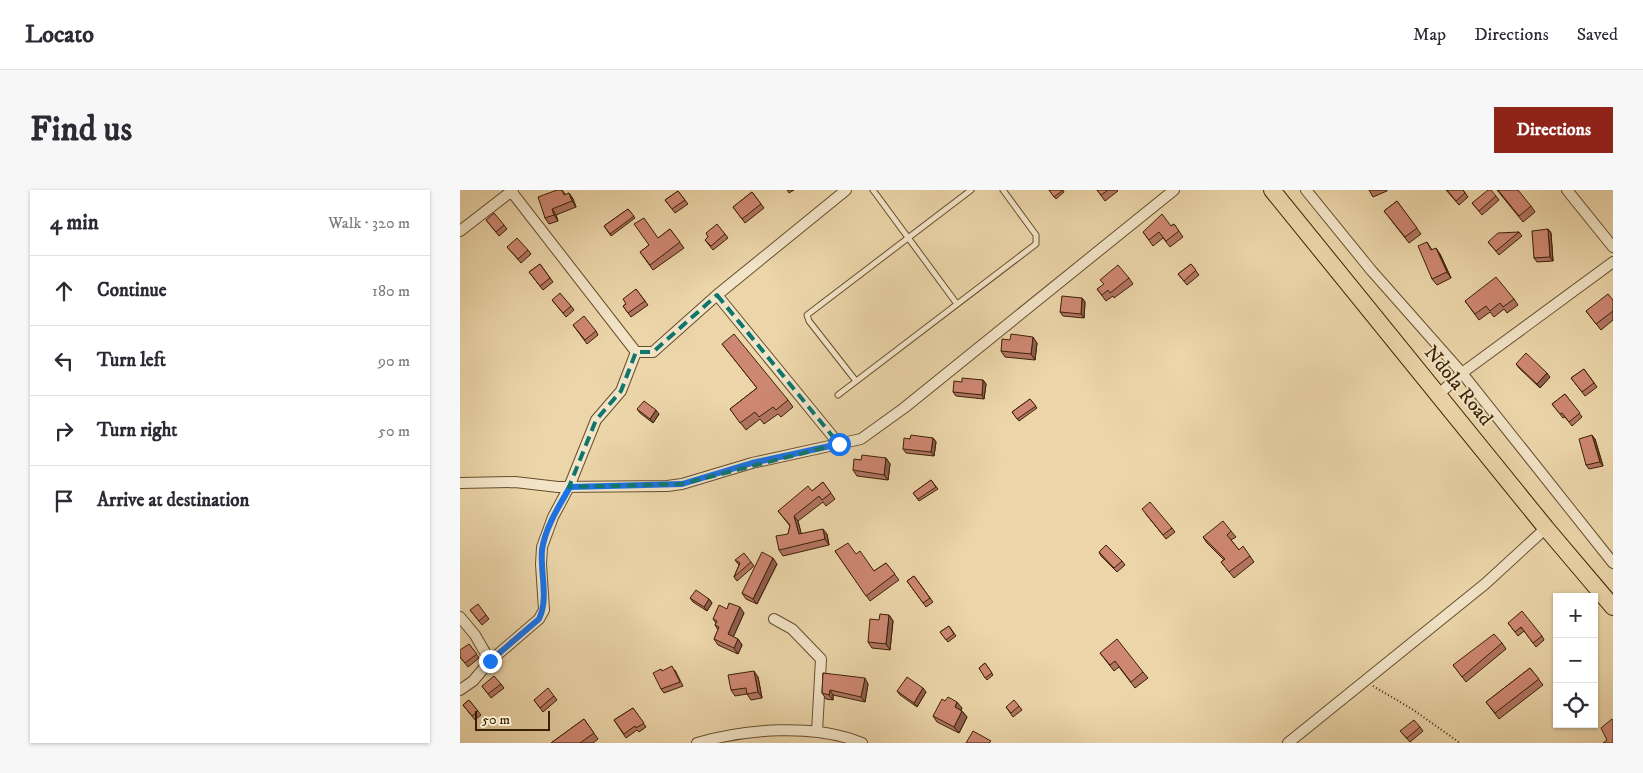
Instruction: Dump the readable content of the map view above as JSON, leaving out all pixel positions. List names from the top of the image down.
{
  "streets": {
    "main road": ["Ndola Road"]
  },
  "scale_bar": "50 m",
  "page": {
    "header": "Locato",
    "nav": ["Map", "Directions", "Saved"],
    "buttons": "Directions",
    "title": "Find us",
    "heading": ["4 min", "Walk · 320 m"],
    "list": [
      ["Continue", "180 m"],
      ["Turn left", "90 m"],
      ["Turn right", "50 m"],
      "Arrive at destination"
    ],
    "map_buttons": ["+", "−"],
    "scale": "50 m"
  }
}
